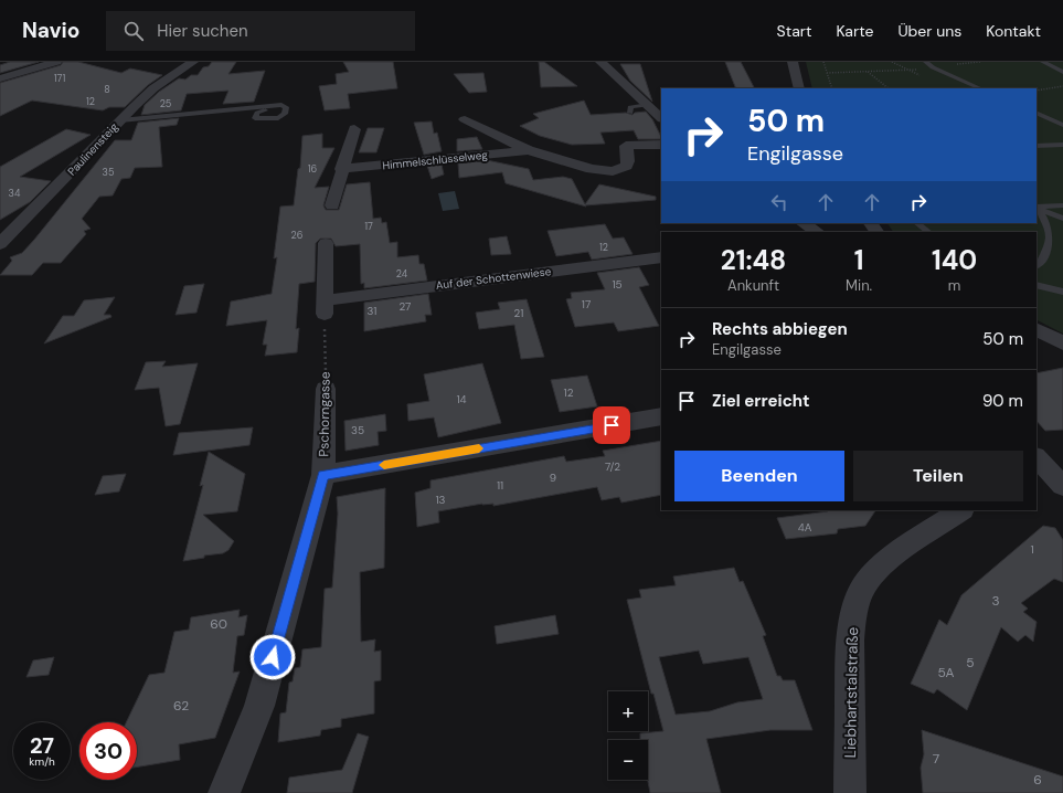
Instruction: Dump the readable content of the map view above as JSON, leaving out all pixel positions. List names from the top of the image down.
{
  "streets": {
    "street": [
      "Paulinensteig",
      "Himmelschlüsselweg",
      "Auf der Schottenwiese",
      "Pschorngasse",
      "Liebhartstalstraße"
    ]
  },
  "crossings": [
    ["Auf der Schottenwiese", "Pschorngasse"]
  ],
  "house_numbers": [
    "171",
    "8",
    "12",
    "25",
    "16",
    "35",
    "34",
    "17",
    "26",
    "12",
    "24",
    "15",
    "17",
    "27",
    "31",
    "21",
    "12",
    "14",
    "35",
    "7/2",
    "9",
    "11",
    "13",
    "4A",
    "1",
    "3",
    "60",
    "5",
    "5A",
    "62",
    "7",
    "6"
  ],
  "page": {
    "header": "Navio",
    "search": "Hier suchen",
    "nav": [
      "Start",
      "Karte",
      "Über uns",
      "Kontakt"
    ],
    "turn": ["50 m", "Engilgasse"],
    "eta": [
      "21:48",
      "Ankunft",
      "1",
      "Min.",
      "140",
      "m"
    ],
    "list": [
      {
        "name": "Rechts abbiegen",
        "note": "Engilgasse",
        "value": "50 m"
      },
      {
        "name": "Ziel erreicht",
        "value": "90 m"
      }
    ],
    "buttons": ["Beenden", "Teilen"],
    "map_buttons": ["+", "−"],
    "speed": "27 km/h",
    "limit": "30"
  }
}
